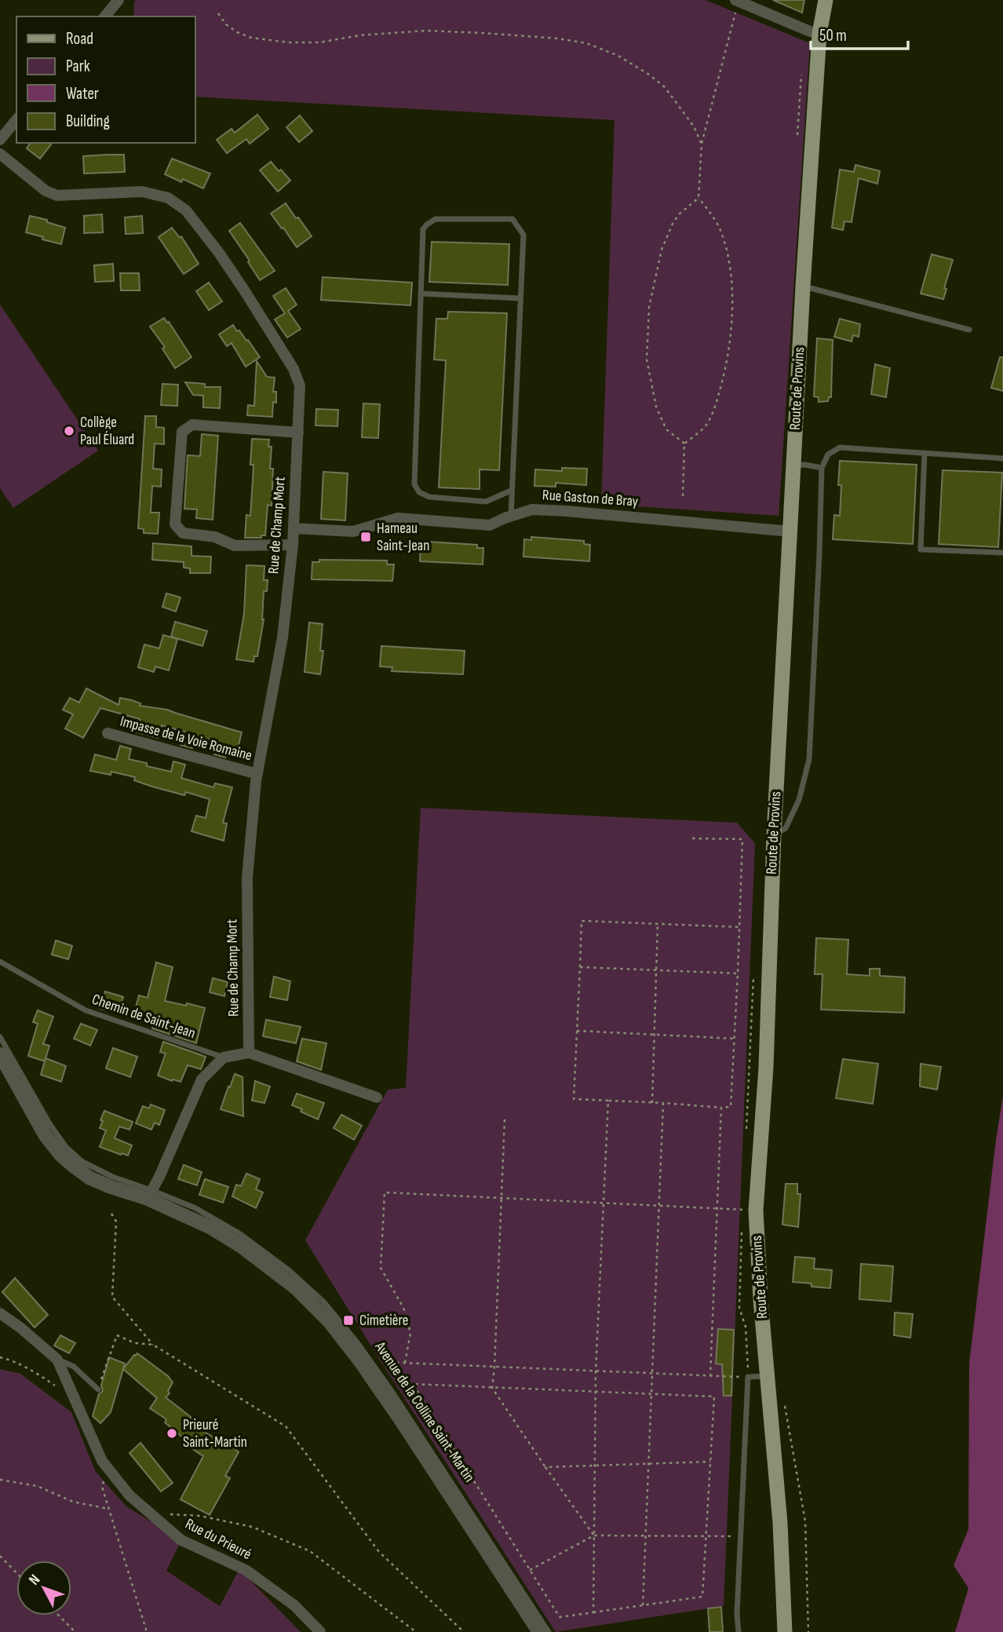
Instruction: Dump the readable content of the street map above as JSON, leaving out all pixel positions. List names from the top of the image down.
{
  "streets": {
    "main road": ["Route de Provins"],
    "street": [
      "Rue Gaston de Bray",
      "Rue de Champ Mort",
      "Impasse de la Voie Romaine",
      "Avenue de la Colline Saint-Martin",
      "Rue du Prieuré"
    ],
    "lane": ["Chemin de Saint-Jean"]
  },
  "crossings": [
    ["Route de Provins", "Rue Gaston de Bray"],
    ["Rue Gaston de Bray", "Rue de Champ Mort"],
    ["Rue de Champ Mort", "Impasse de la Voie Romaine"]
  ],
  "places": {
    "other": ["Collège Paul Éluard", "Prieuré Saint-Martin"],
    "transit": ["Hameau Saint-Jean", "Cimetière"]
  },
  "legend": [
    "Road",
    "Park",
    "Water",
    "Building"
  ],
  "scale_bar": "50 m",
  "north": "top left"
}
